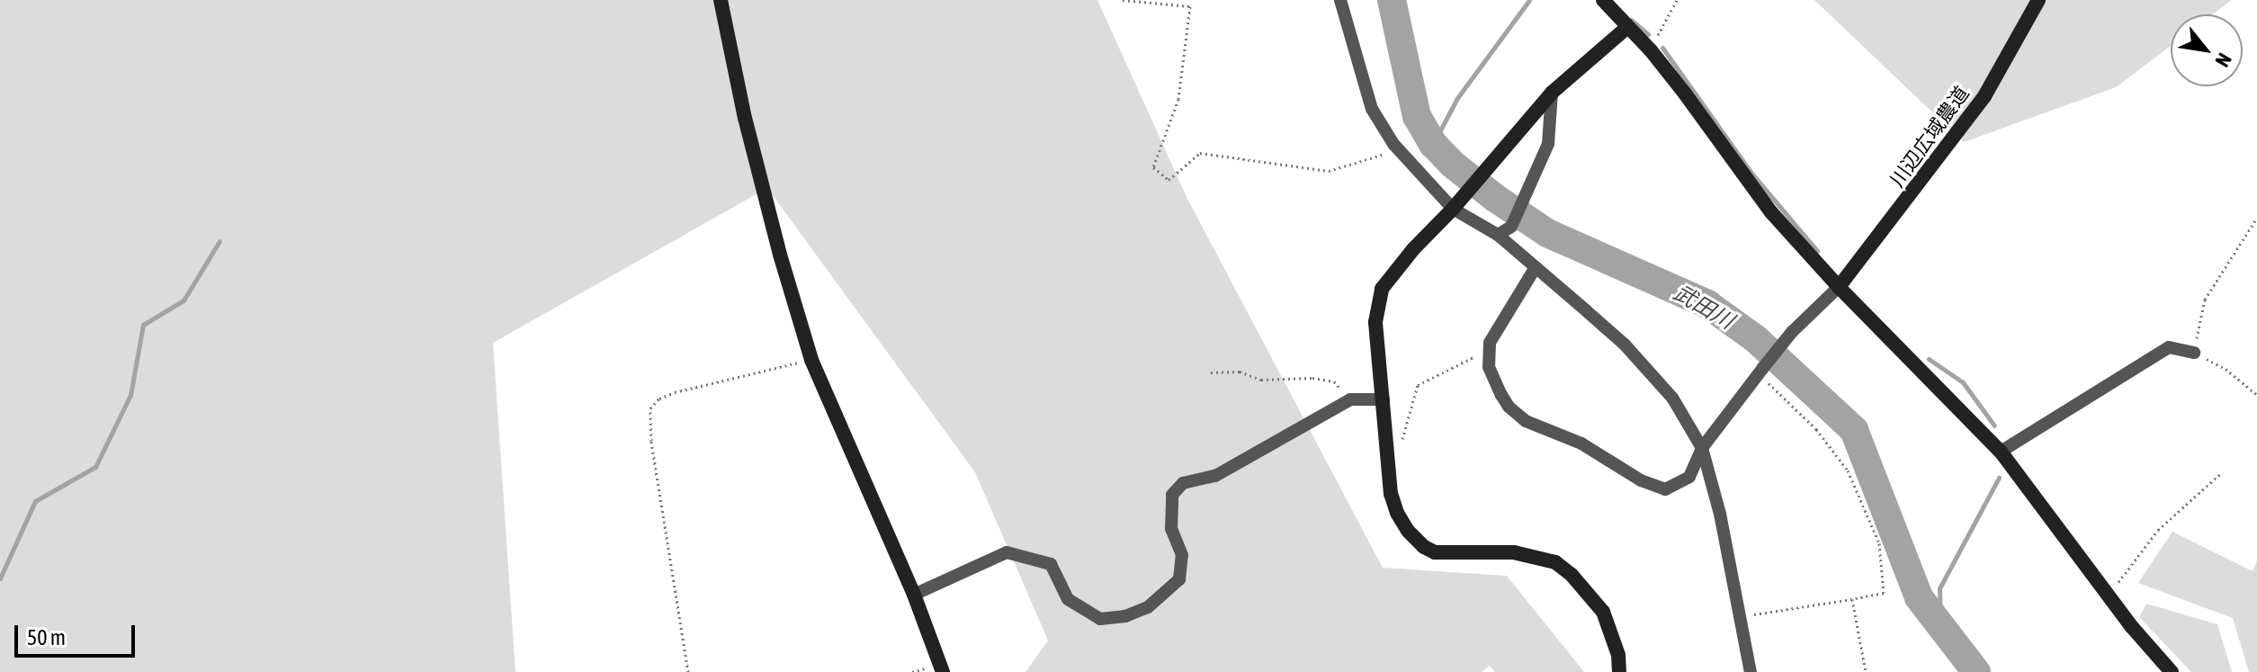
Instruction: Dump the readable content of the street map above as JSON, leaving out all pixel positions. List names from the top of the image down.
{
  "streets": {
    "street": ["川辺広域農道"]
  },
  "water": ["武田川"],
  "scale_bar": "50 m",
  "north": "bottom right"
}
